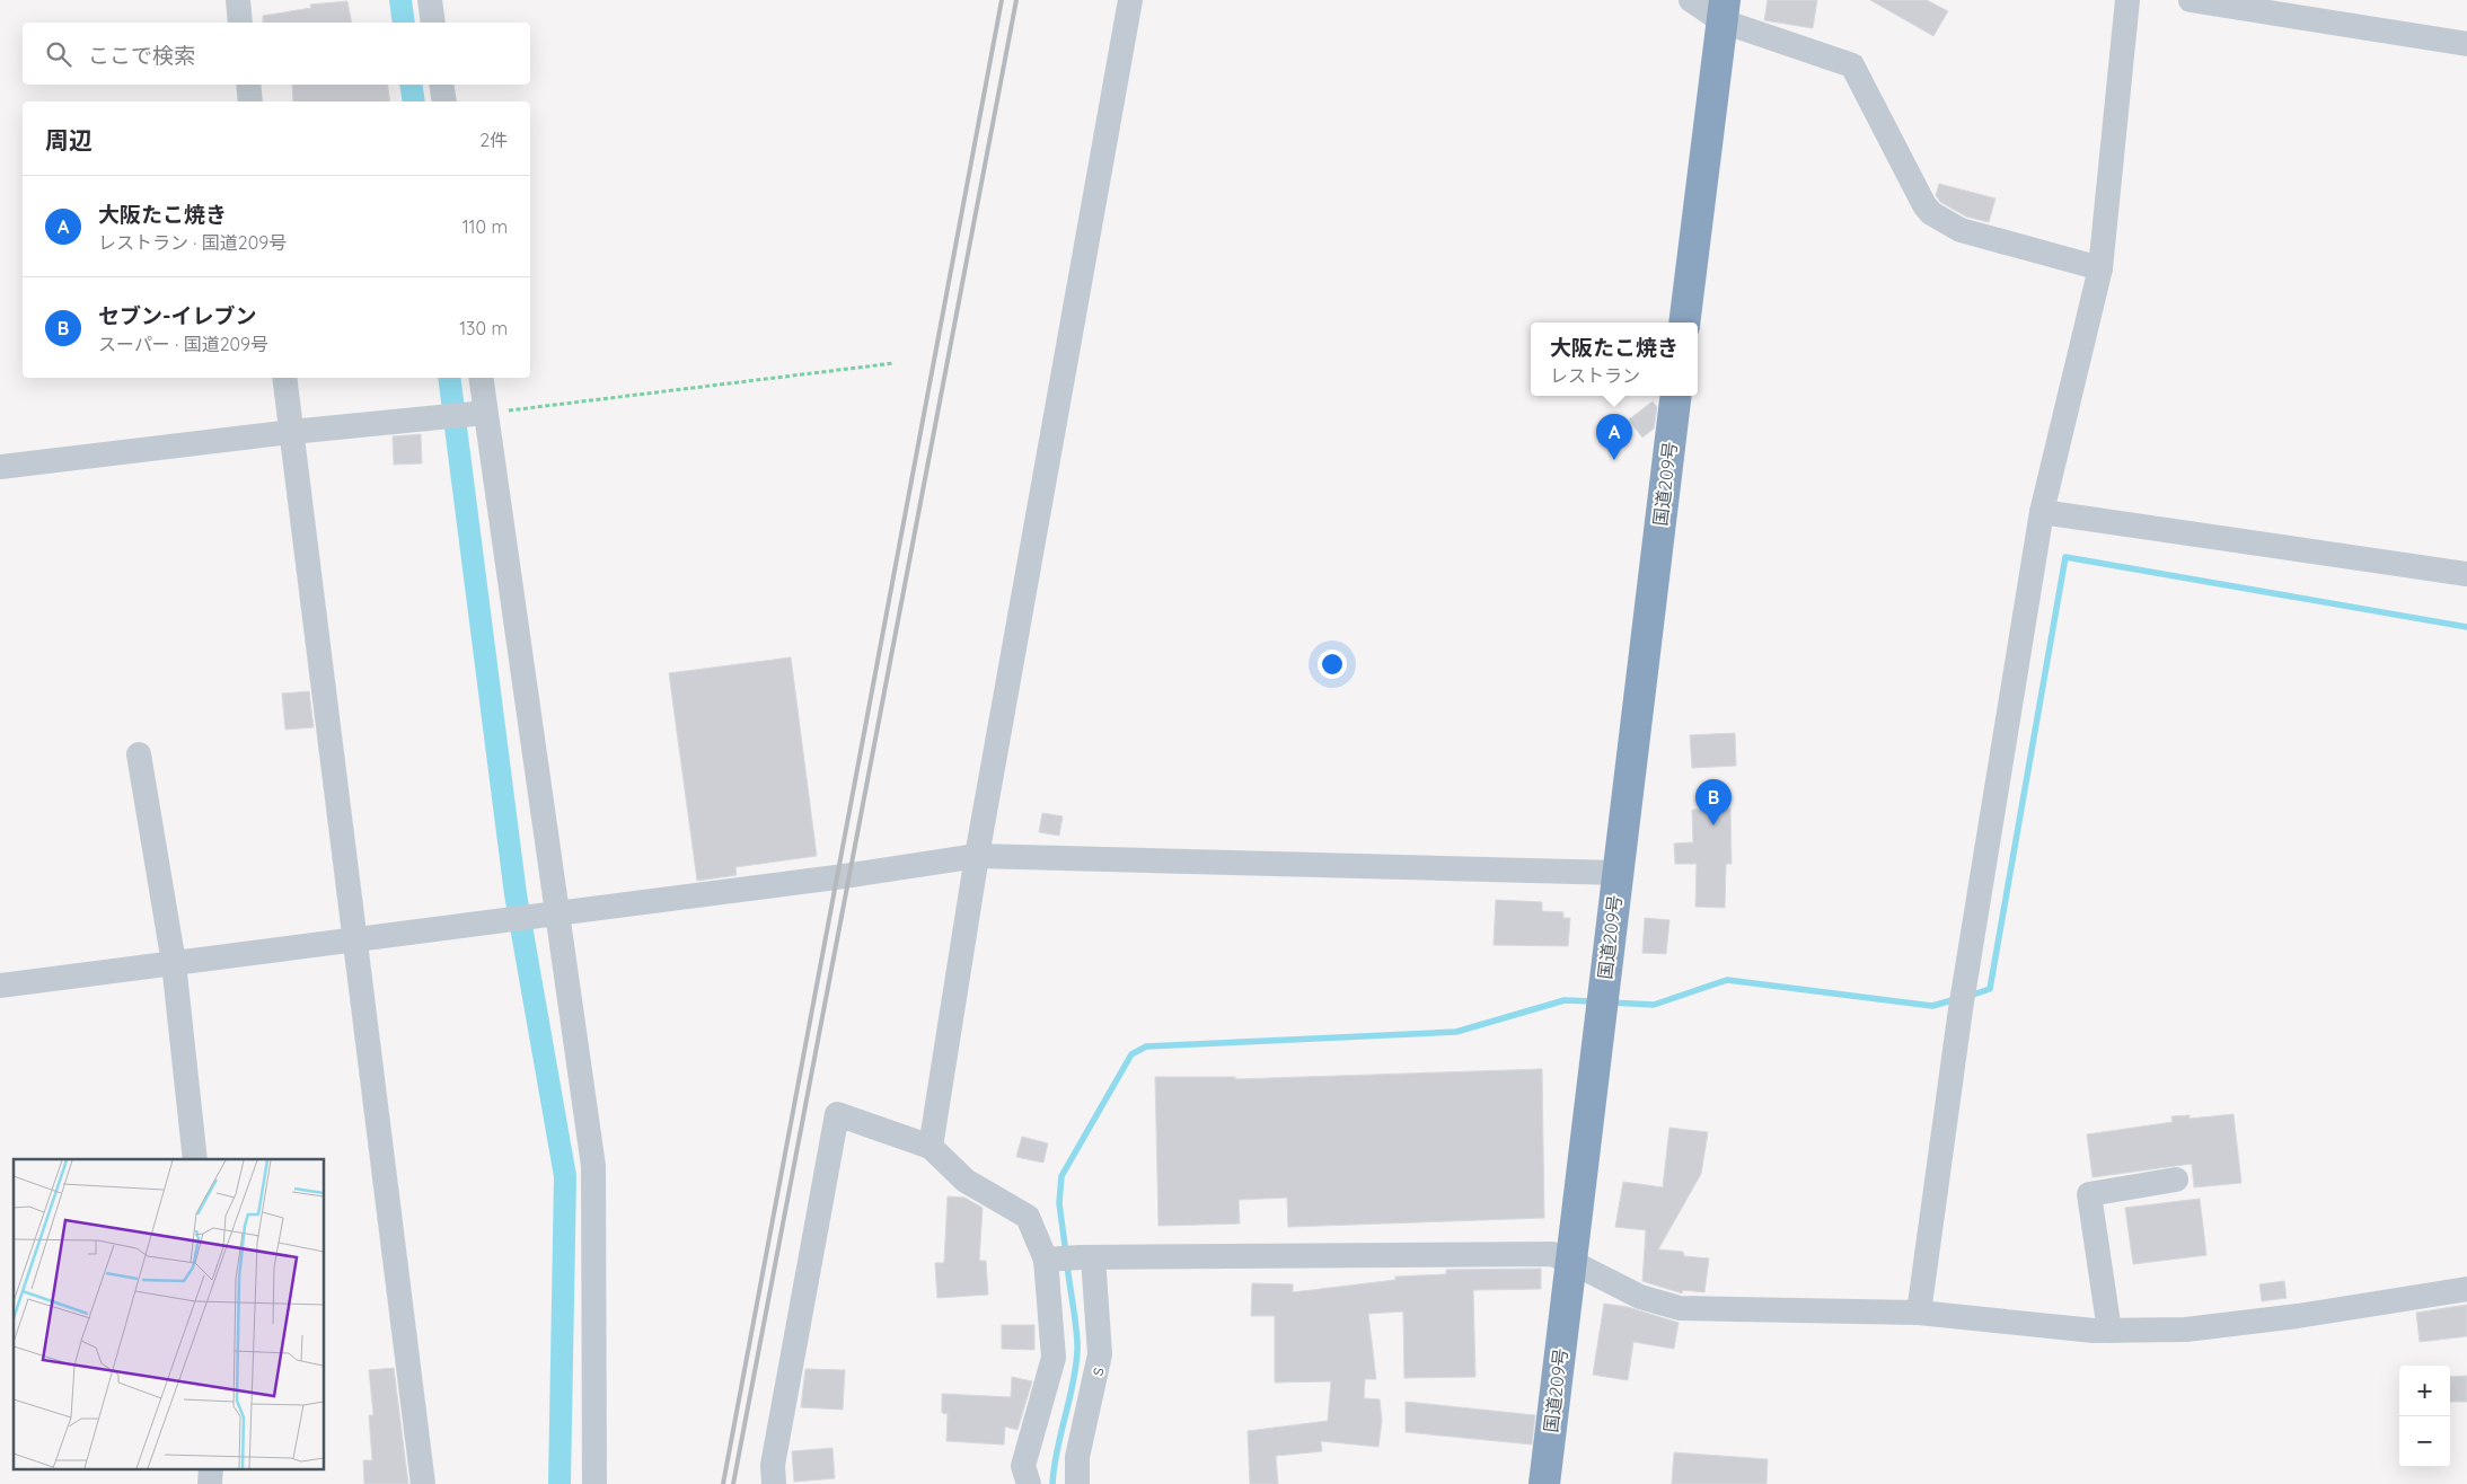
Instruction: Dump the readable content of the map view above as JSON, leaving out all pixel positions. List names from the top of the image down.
{
  "streets": {
    "highway": ["国道209号"],
    "street": ["s"]
  },
  "page": {
    "search": "ここで検索",
    "heading": ["周辺", "2件"],
    "list": [
      {
        "mark": "A",
        "name": "大阪たこ焼き",
        "note": "レストラン · 国道209号",
        "value": "110 m"
      },
      {
        "mark": "B",
        "name": "セブン-イレブン",
        "note": "スーパー · 国道209号",
        "value": "130 m"
      }
    ],
    "popup": ["大阪たこ焼き", "レストラン"],
    "pins": ["A", "B"],
    "map_buttons": ["+", "−"]
  }
}
